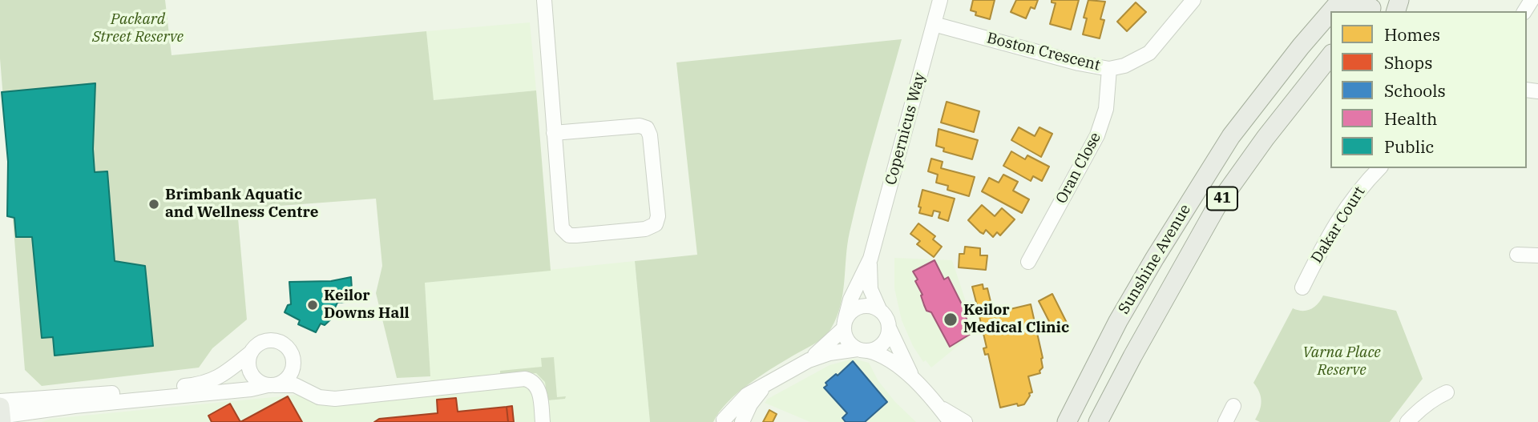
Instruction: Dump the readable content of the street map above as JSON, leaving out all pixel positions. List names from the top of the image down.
{
  "streets": {
    "main road": ["41", "Sunshine Avenue"],
    "street": [
      "Boston Crescent",
      "Copernicus Way",
      "Oran Close",
      "Dakar Court"
    ]
  },
  "crossings": [
    ["Boston Crescent", "Copernicus Way"],
    ["Boston Crescent", "Oran Close"]
  ],
  "parks": ["Packard Street Reserve", "Varna Place Reserve"],
  "places": ["Brimbank Aquatic and Wellness Centre", "Keilor Downs Hall", "Keilor Medical Clinic"],
  "legend": [
    "Homes",
    "Shops",
    "Schools",
    "Health",
    "Public"
  ]
}
